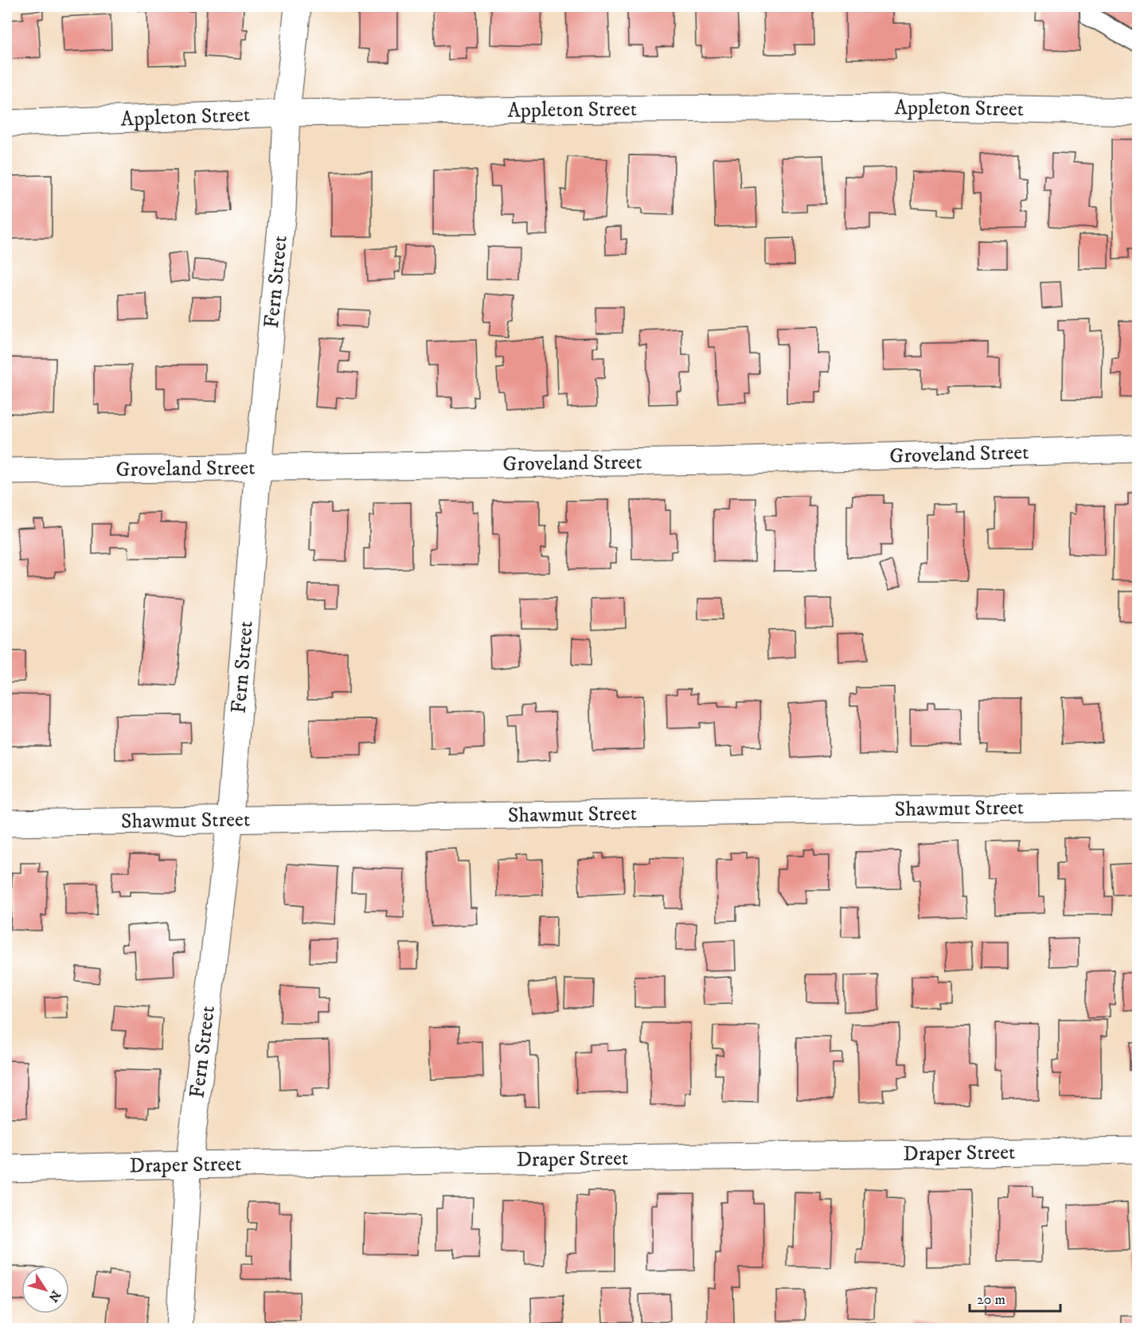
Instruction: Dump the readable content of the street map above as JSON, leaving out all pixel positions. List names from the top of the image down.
{
  "streets": {
    "street": [
      "Appleton Street",
      "Fern Street",
      "Groveland Street",
      "Shawmut Street",
      "Draper Street"
    ]
  },
  "crossings": [
    ["Appleton Street", "Fern Street"],
    ["Fern Street", "Groveland Street"],
    ["Fern Street", "Shawmut Street"],
    ["Fern Street", "Draper Street"]
  ],
  "scale_bar": "20 m",
  "north": "bottom right"
}
